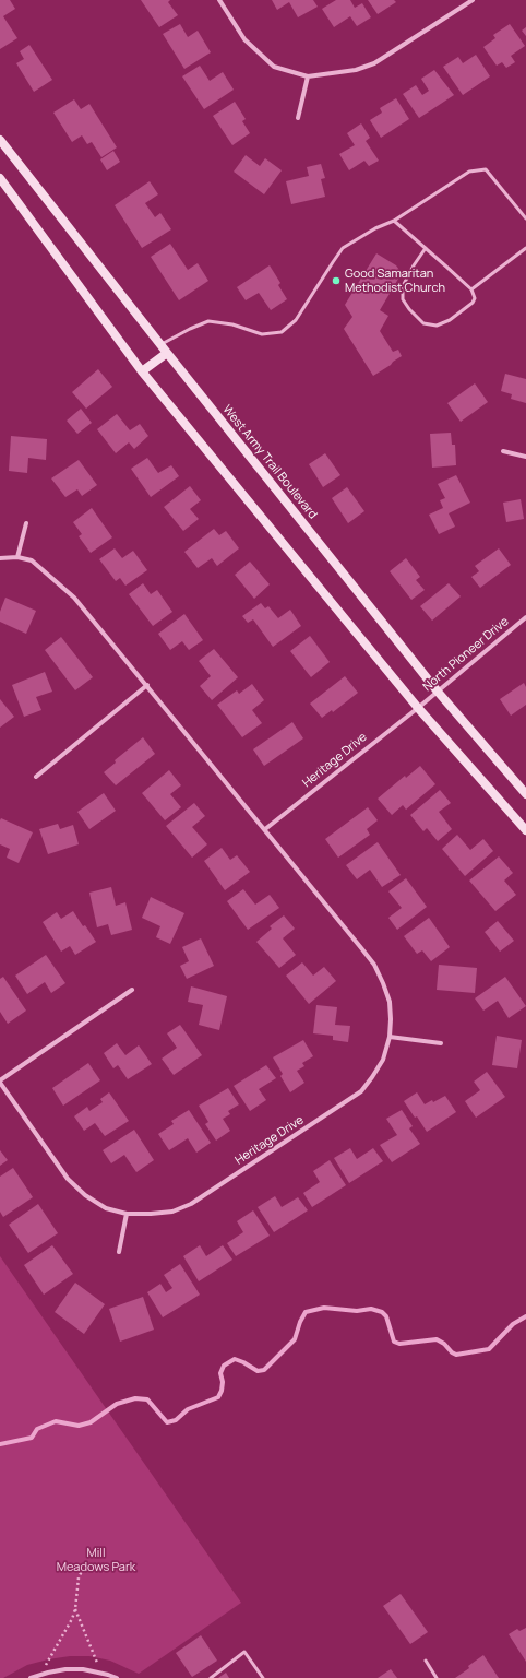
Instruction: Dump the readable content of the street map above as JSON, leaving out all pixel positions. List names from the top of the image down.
{
  "streets": {
    "main road": ["West Army Trail Boulevard"],
    "street": ["North Pioneer Drive", "Heritage Drive"]
  },
  "crossings": [
    ["West Army Trail Boulevard", "North Pioneer Drive"],
    ["North Pioneer Drive", "Heritage Drive"]
  ],
  "parks": ["Mill Meadows Park"],
  "places": ["Good Samaritan Methodist Church"]
}
